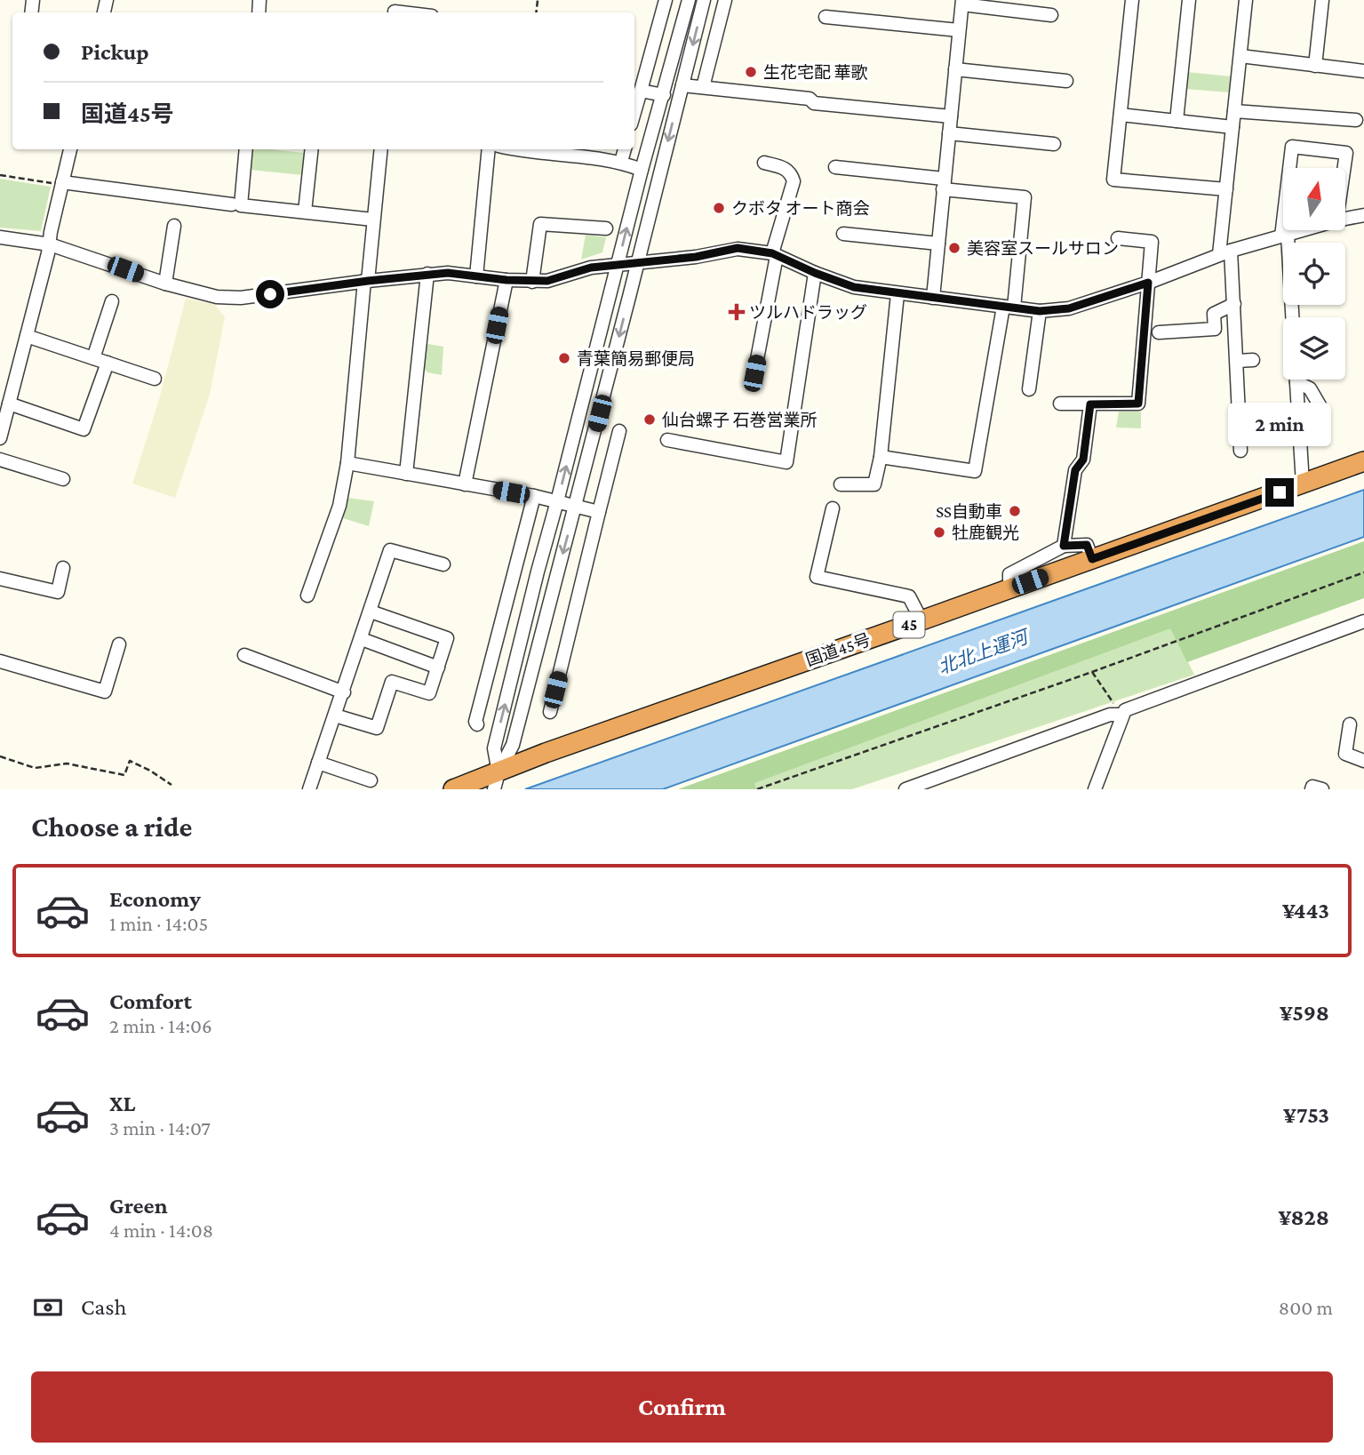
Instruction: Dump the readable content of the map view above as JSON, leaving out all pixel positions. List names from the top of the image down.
{
  "streets": {
    "highway": ["45", "国道45号"]
  },
  "water": ["北北上運河"],
  "places": {
    "other": [
      "生花宅配 華歌",
      "クボタ オート商会",
      "美容室スールサロン",
      "青葉簡易郵便局",
      "仙台螺子 石巻営業所",
      "SS自動車",
      "牡鹿観光"
    ],
    "health": ["ツルハドラッグ"]
  },
  "north": "top",
  "page": {
    "banner": ["Pickup", "国道45号"],
    "bubble": "2 min",
    "heading": "Choose a ride",
    "list": [
      {
        "name": "Economy",
        "note": "1 min · 14:05",
        "value": "¥443"
      },
      {
        "name": "Comfort",
        "note": "2 min · 14:06",
        "value": "¥598"
      },
      {
        "name": "XL",
        "note": "3 min · 14:07",
        "value": "¥753"
      },
      {
        "name": "Green",
        "note": "4 min · 14:08",
        "value": "¥828"
      }
    ],
    "pay": ["Cash", "800 m"],
    "buttons": "Confirm"
  }
}
